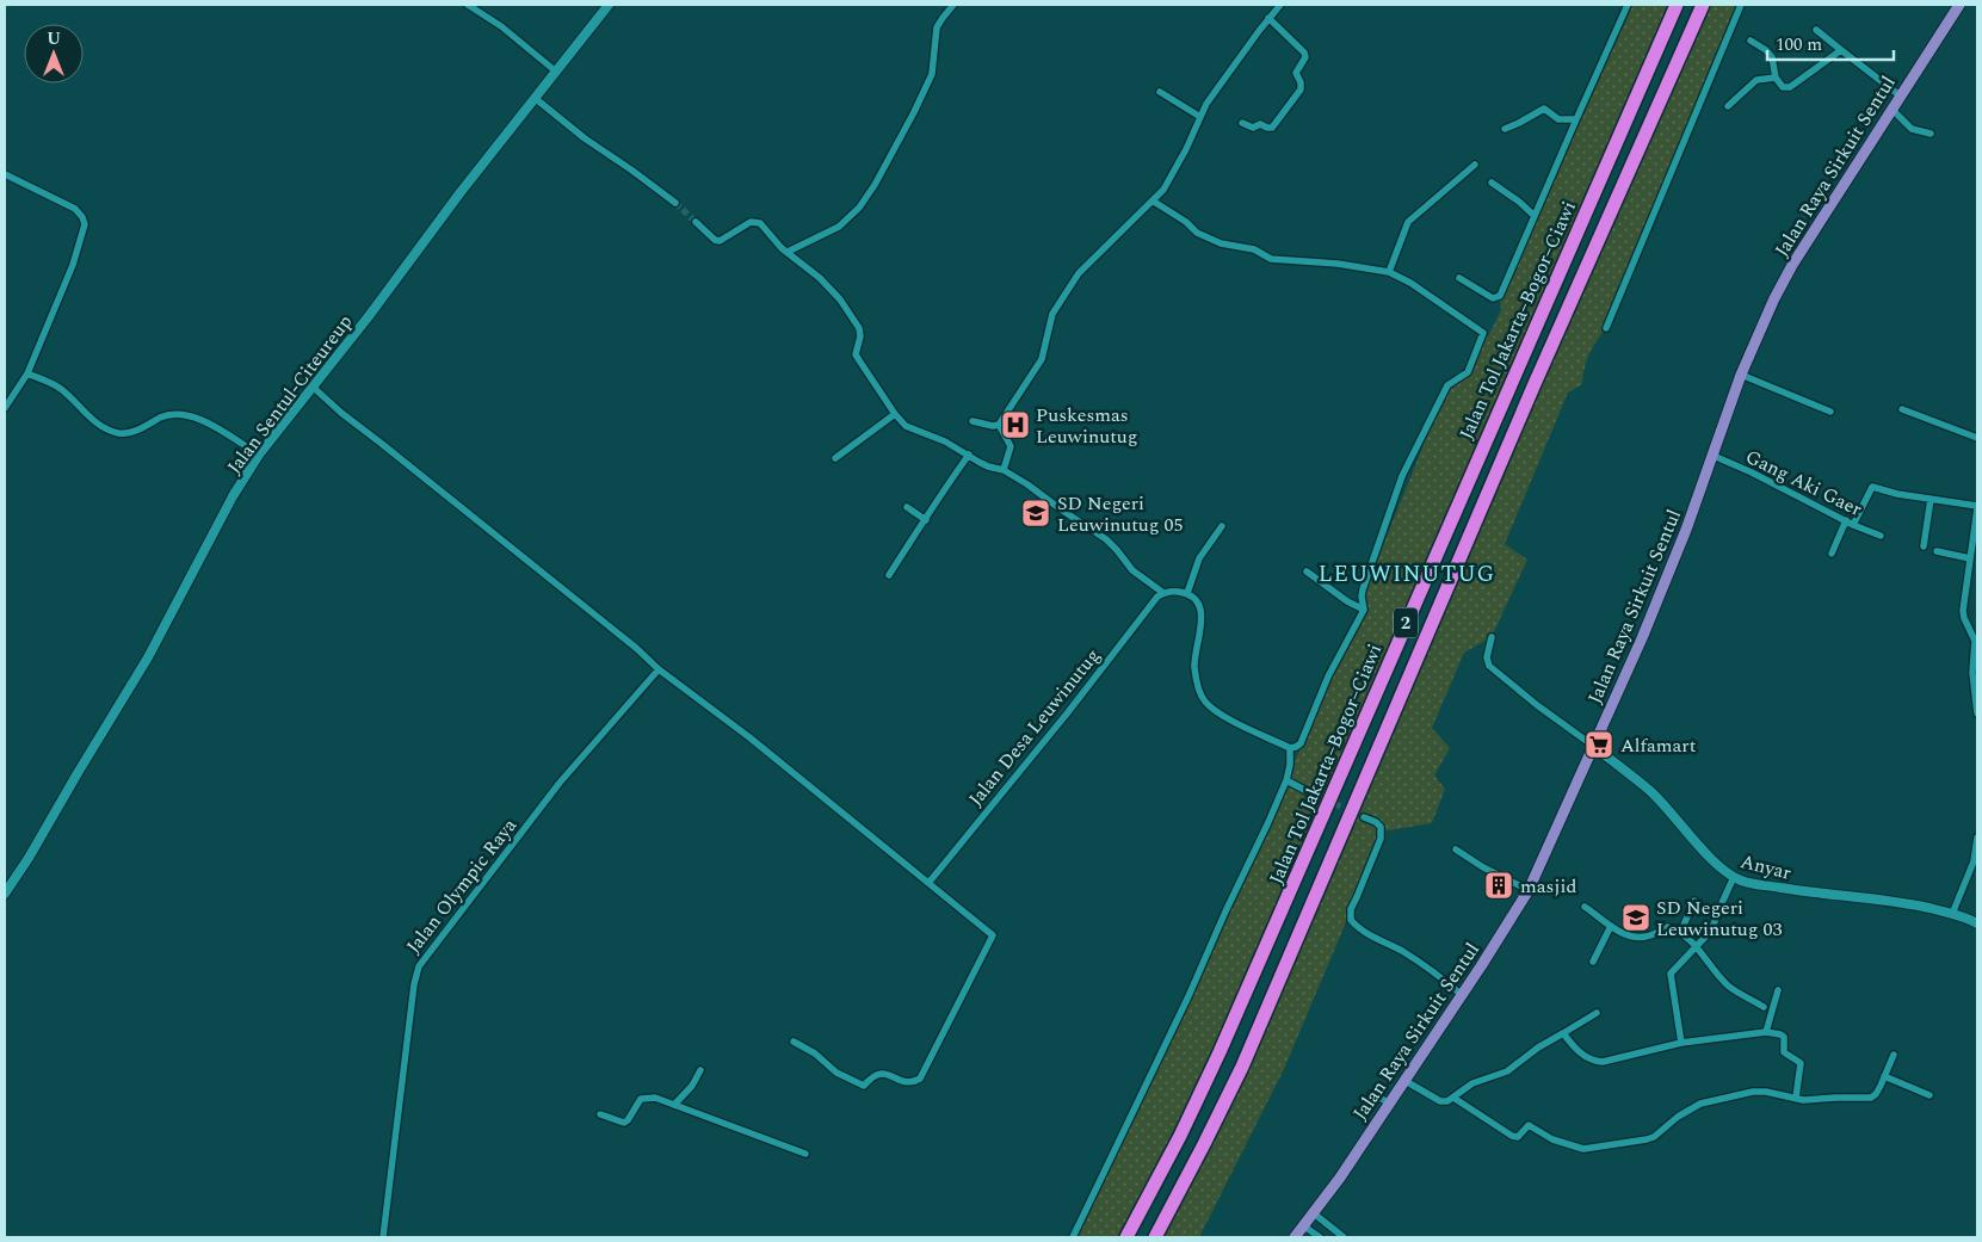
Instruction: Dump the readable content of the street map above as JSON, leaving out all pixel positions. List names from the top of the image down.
{
  "streets": {
    "highway": ["Jalan Tol Jakarta–Bogor–Ciawi", "2"],
    "main road": ["Jalan Raya Sirkuit Sentul"],
    "street": [
      "Jalan Sentul-Citeureup",
      "Gang Aki Gaer",
      "Jalan Desa Leuwinutug",
      "Anyar",
      "Jalan Olympic Raya"
    ]
  },
  "crossings": [
    ["Jalan Raya Sirkuit Sentul", "Gang Aki Gaer"],
    ["Jalan Raya Sirkuit Sentul", "Anyar"]
  ],
  "districts": ["LEUWINUTUG"],
  "places": {
    "hospital": ["Puskesmas Leuwinutug"],
    "school or university": ["SD Negeri Leuwinutug 05", "SD Negeri Leuwinutug 03"],
    "supermarket": ["Alfamart"],
    "building": ["masjid"]
  },
  "scale_bar": "100 m",
  "north": "top"
}
